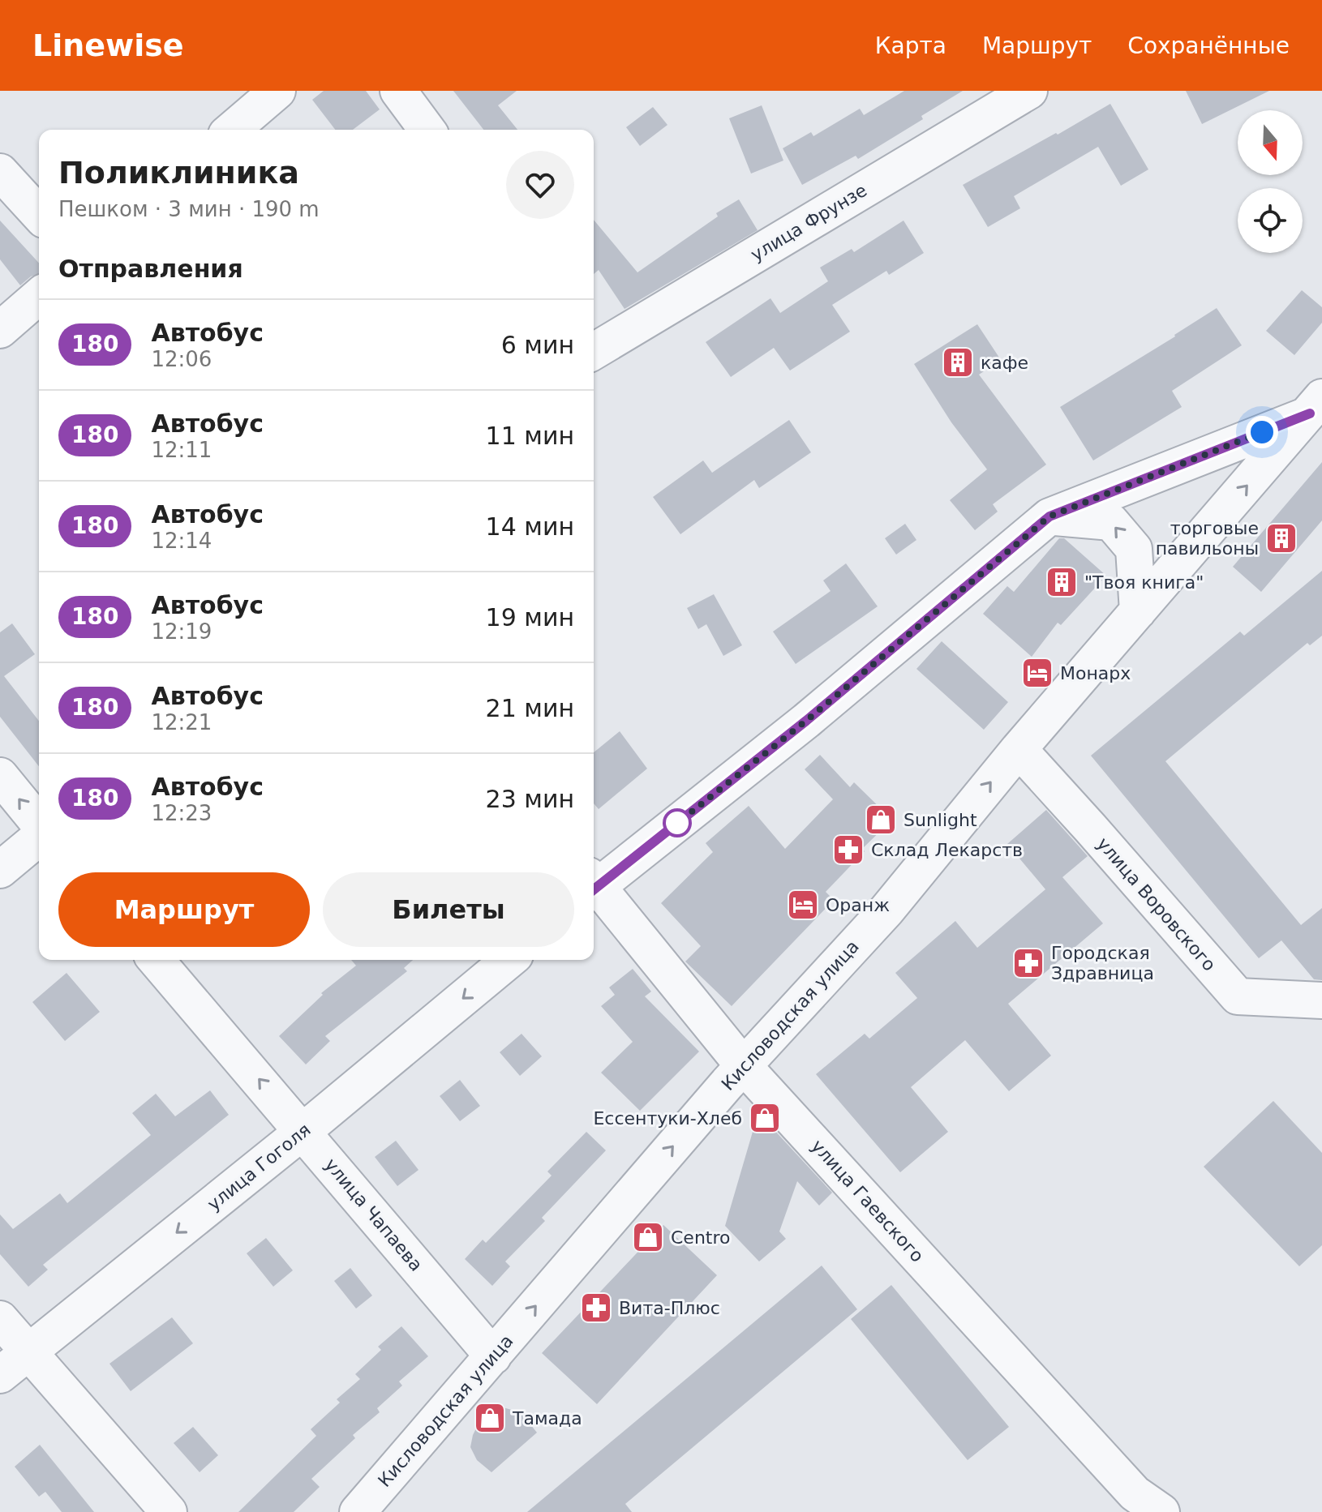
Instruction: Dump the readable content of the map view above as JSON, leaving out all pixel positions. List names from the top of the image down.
{
  "streets": {
    "street": [
      "улица Фрунзе",
      "улица Воровского",
      "Кисловодская улица",
      "улица Гоголя",
      "улица Гаевского",
      "улица Чапаева"
    ]
  },
  "crossings": [
    ["улица Воровского", "Кисловодская улица"],
    ["Кисловодская улица", "улица Гаевского"],
    ["Кисловодская улица", "улица Чапаева"],
    ["улица Гоголя", "улица Чапаева"]
  ],
  "one_way": ["улица Гоголя", "улица Чапаева"],
  "places": {
    "building": ["кафе", "торговые павильоны", "\"Твоя книга\""],
    "hotel": ["Монарх", "Оранж"],
    "shop": [
      "Sunlight",
      "Ессентуки-Хлеб",
      "Centro",
      "Тамада"
    ],
    "pharmacy": ["Склад Лекарств", "Городская Здравница", "Вита-Плюс"]
  },
  "lines": ["bus line 180"],
  "north": "bottom",
  "page": {
    "header": "Linewise",
    "nav": ["Карта", "Маршрут", "Сохранённые"],
    "heading": [
      ["Поликлиника", "Пешком · 3 мин · 190 m"],
      "Отправления"
    ],
    "list": [
      {
        "mark": "180",
        "name": "Автобус",
        "note": "12:06",
        "value": "6 мин"
      },
      {
        "mark": "180",
        "name": "Автобус",
        "note": "12:11",
        "value": "11 мин"
      },
      {
        "mark": "180",
        "name": "Автобус",
        "note": "12:14",
        "value": "14 мин"
      },
      {
        "mark": "180",
        "name": "Автобус",
        "note": "12:19",
        "value": "19 мин"
      },
      {
        "mark": "180",
        "name": "Автобус",
        "note": "12:21",
        "value": "21 мин"
      },
      {
        "mark": "180",
        "name": "Автобус",
        "note": "12:23",
        "value": "23 мин"
      }
    ],
    "buttons": ["Маршрут", "Билеты"]
  }
}
